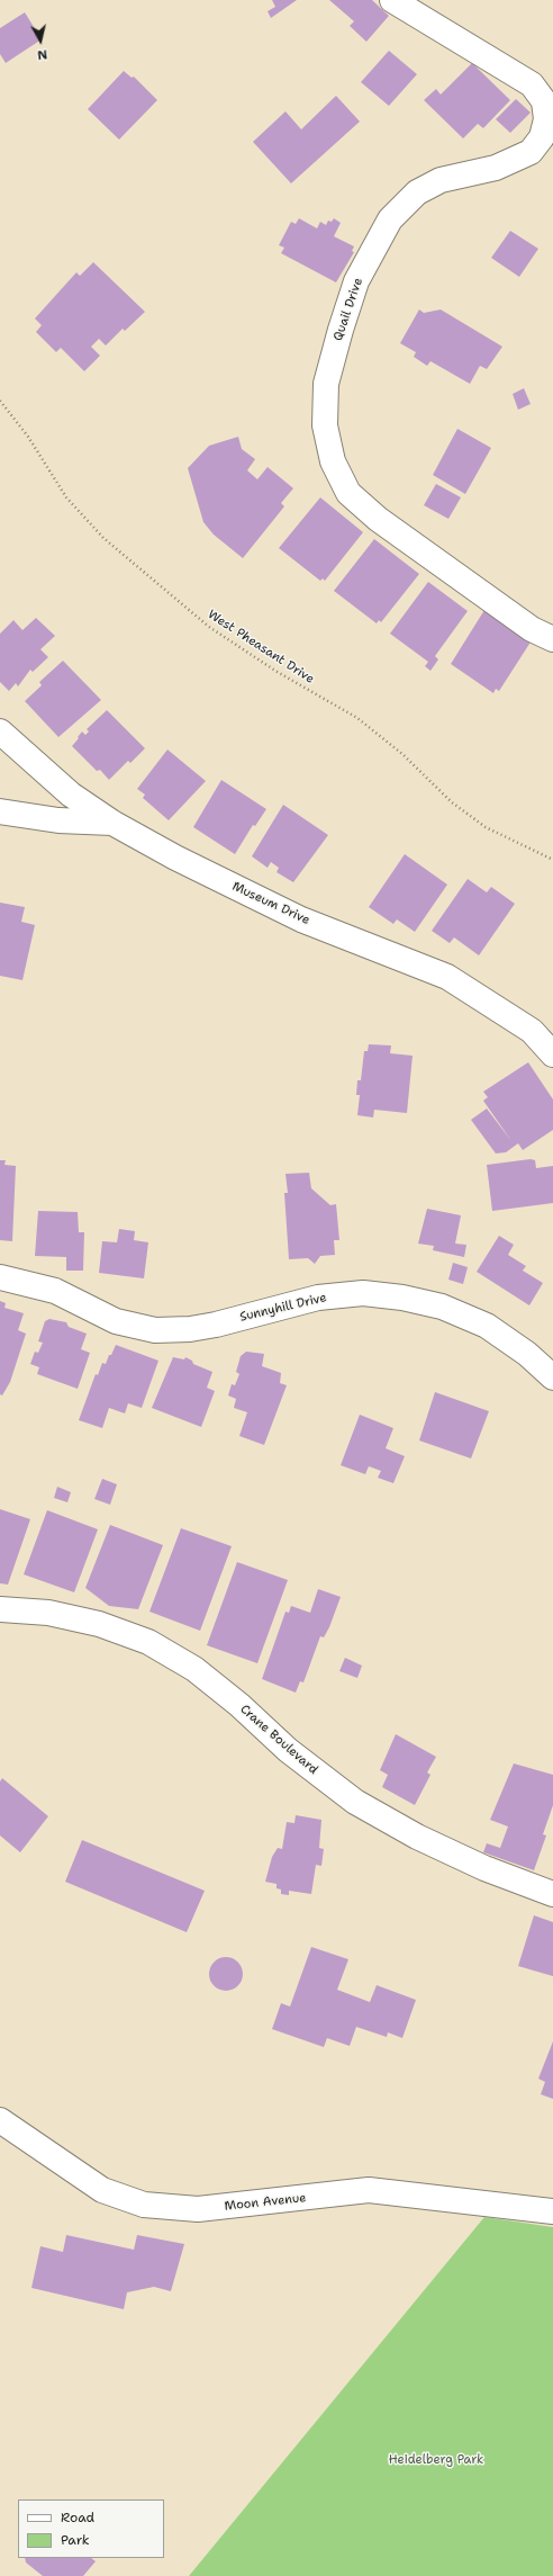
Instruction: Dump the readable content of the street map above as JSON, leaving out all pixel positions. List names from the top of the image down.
{
  "streets": {
    "street": [
      "Quail Drive",
      "Museum Drive",
      "Sunnyhill Drive",
      "Crane Boulevard",
      "Moon Avenue"
    ],
    "path": ["West Pheasant Drive"]
  },
  "parks": ["Heidelberg Park"],
  "legend": ["Road", "Park"],
  "north": "bottom"
}
